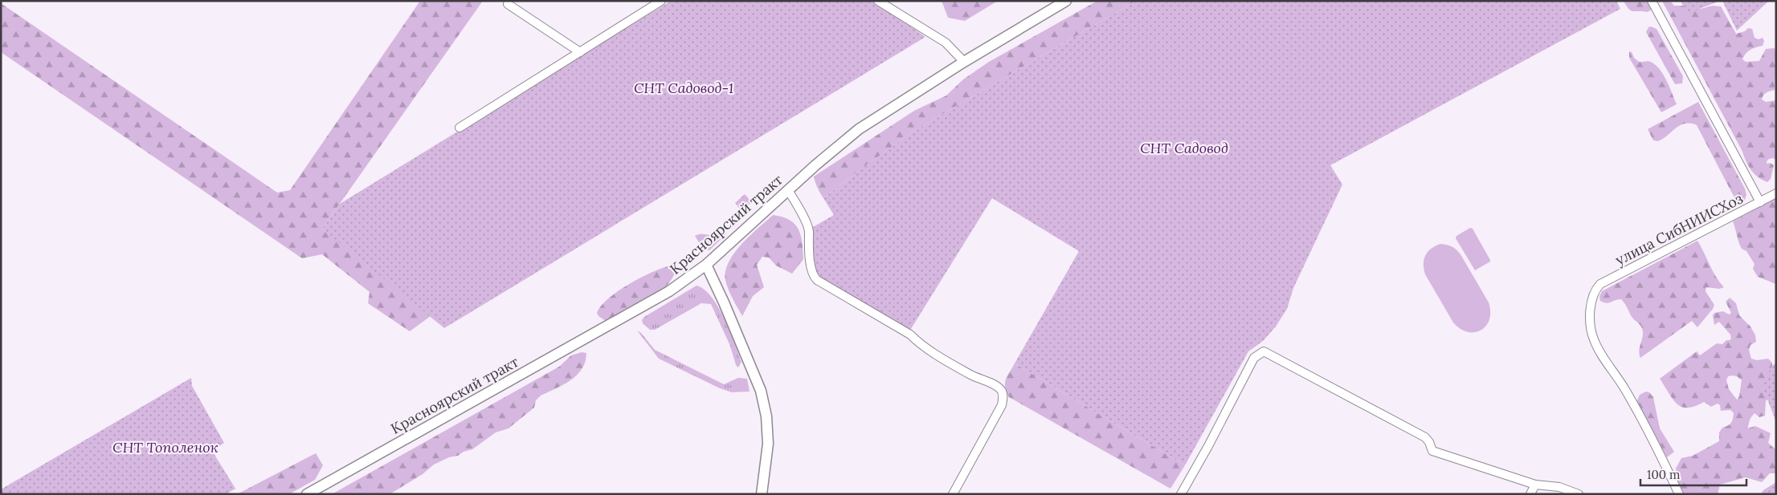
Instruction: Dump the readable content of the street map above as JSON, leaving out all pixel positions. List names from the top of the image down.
{
  "streets": {
    "main road": ["Красноярский тракт"],
    "street": ["улица СибНИИСХоз"]
  },
  "parks": ["СНТ Садовод-1", "СНТ Садовод", "СНТ Тополенок"],
  "scale_bar": "100 m"
}
